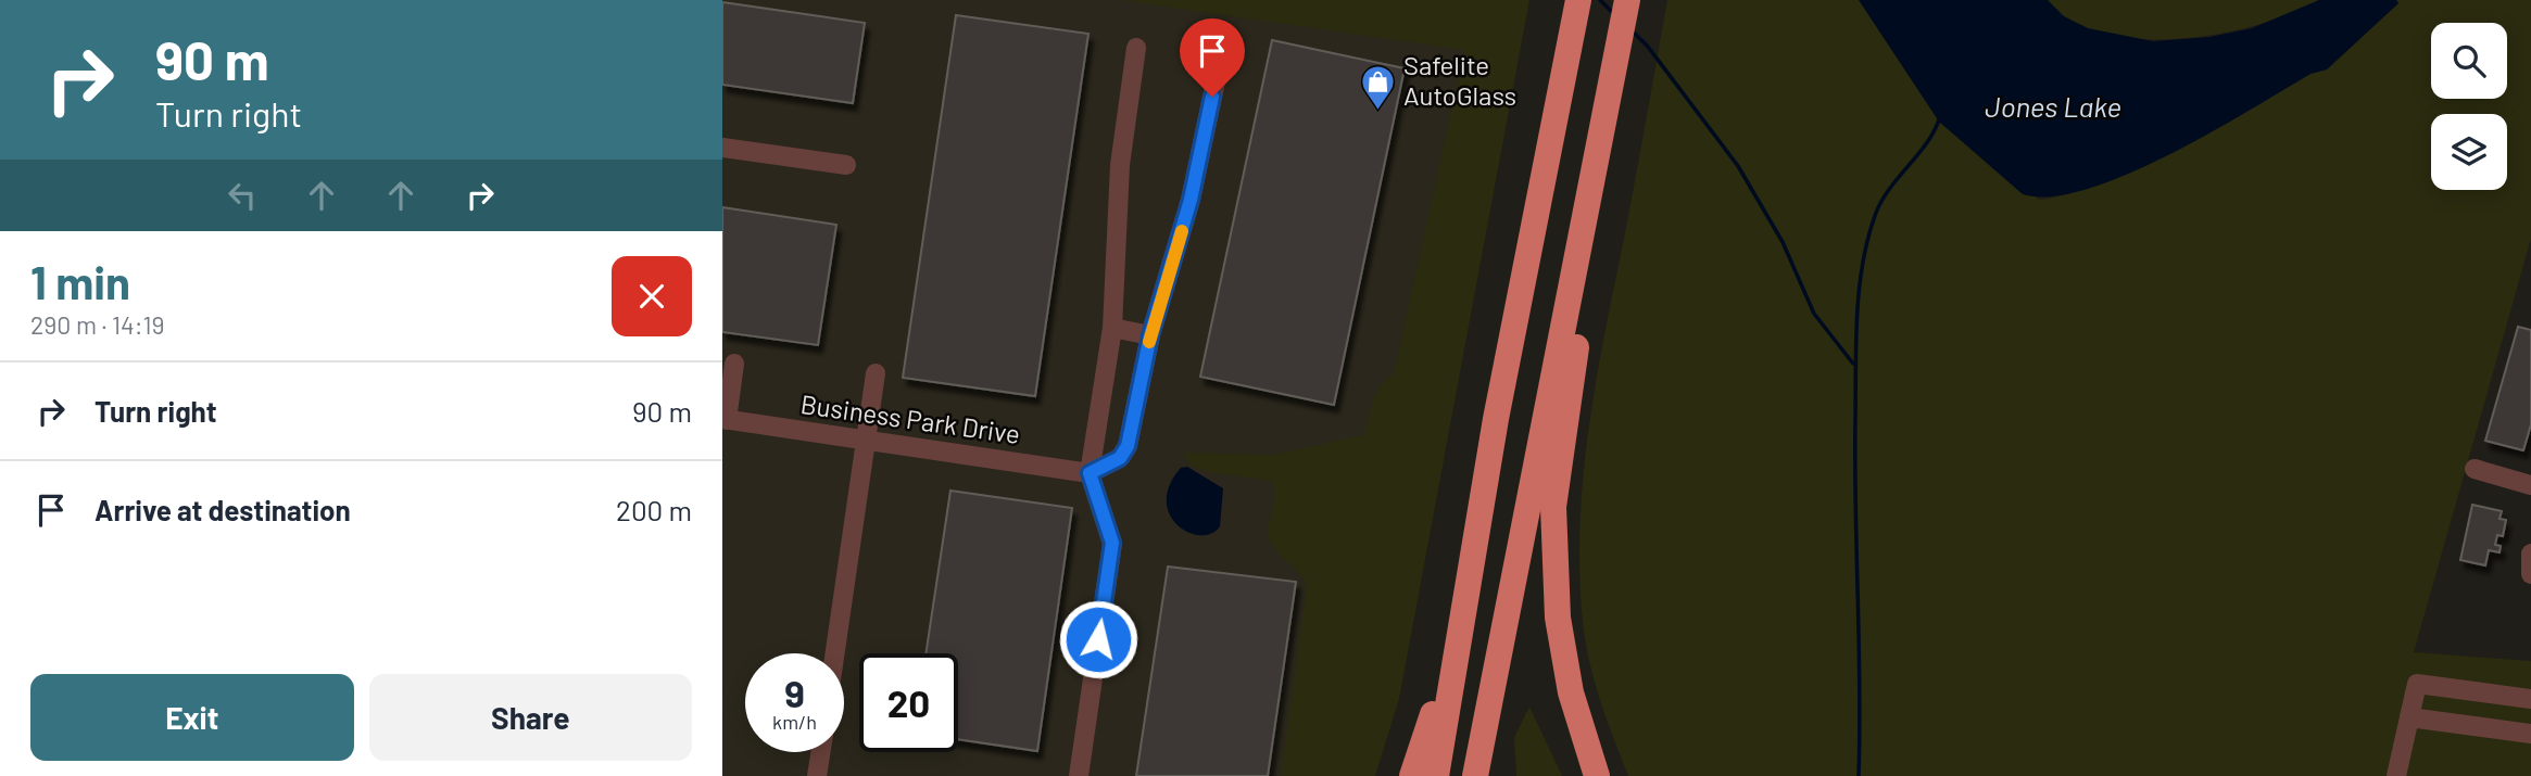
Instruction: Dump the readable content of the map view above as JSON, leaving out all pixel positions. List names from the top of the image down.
{
  "streets": {
    "street": ["Business Park Drive"]
  },
  "water": ["Jones Lake"],
  "places": {
    "shop": ["Safelite AutoGlass"]
  },
  "page": {
    "turn": ["90 m", "Turn right"],
    "heading": ["1 min", "290 m · 14:19"],
    "list": [
      {
        "name": "Turn right",
        "value": "90 m"
      },
      {
        "name": "Arrive at destination",
        "value": "200 m"
      }
    ],
    "speed": "9 km/h",
    "limit": "20",
    "buttons": ["Exit", "Share"]
  }
}
